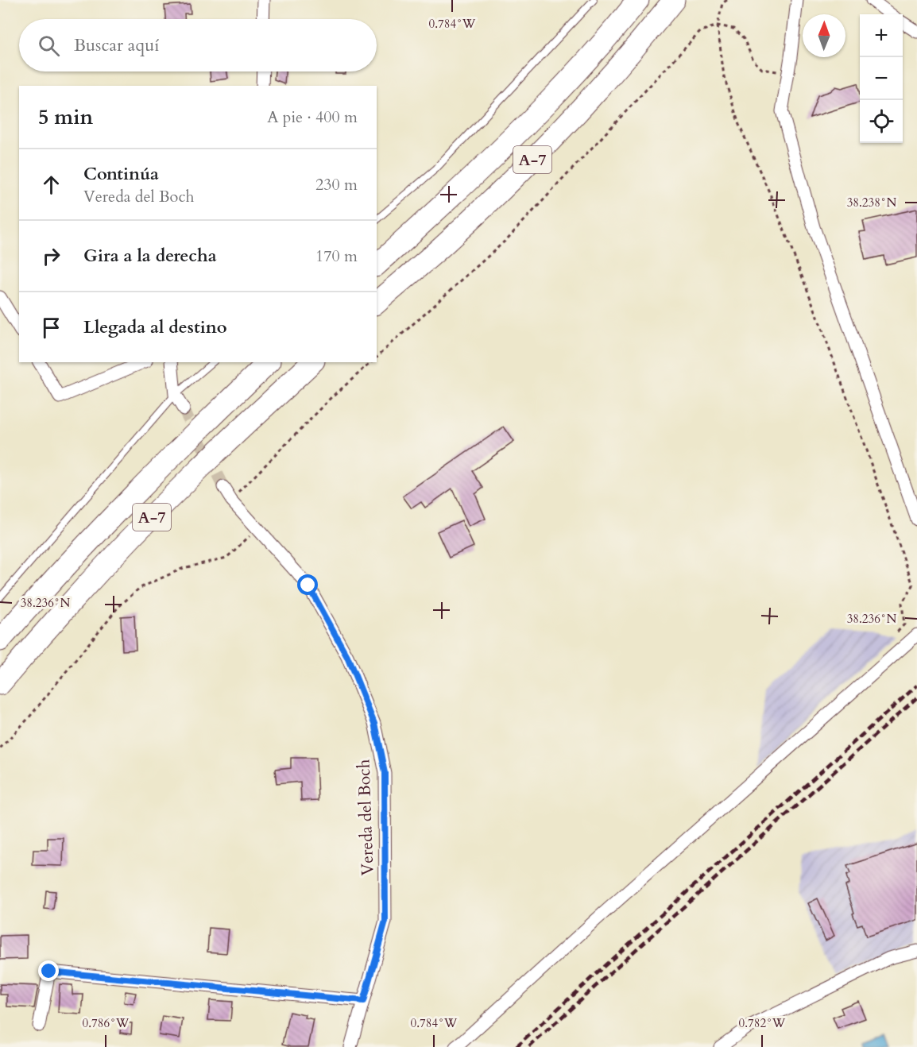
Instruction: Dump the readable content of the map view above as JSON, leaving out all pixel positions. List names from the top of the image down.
{
  "streets": {
    "highway": ["A-7"],
    "street": ["Vereda del Boch"]
  },
  "north": "top",
  "page": {
    "map_buttons": ["+", "−"],
    "search": "Buscar aquí",
    "heading": ["5 min", "A pie · 400 m"],
    "list": [
      ["Continúa", "Vereda del Boch", "230 m"],
      ["Gira a la derecha", "170 m"],
      "Llegada al destino"
    ]
  },
  "coordinates": [
    "0.784°W",
    "38.238°N",
    "38.236°N",
    "0.786°W",
    "0.782°W"
  ]
}
